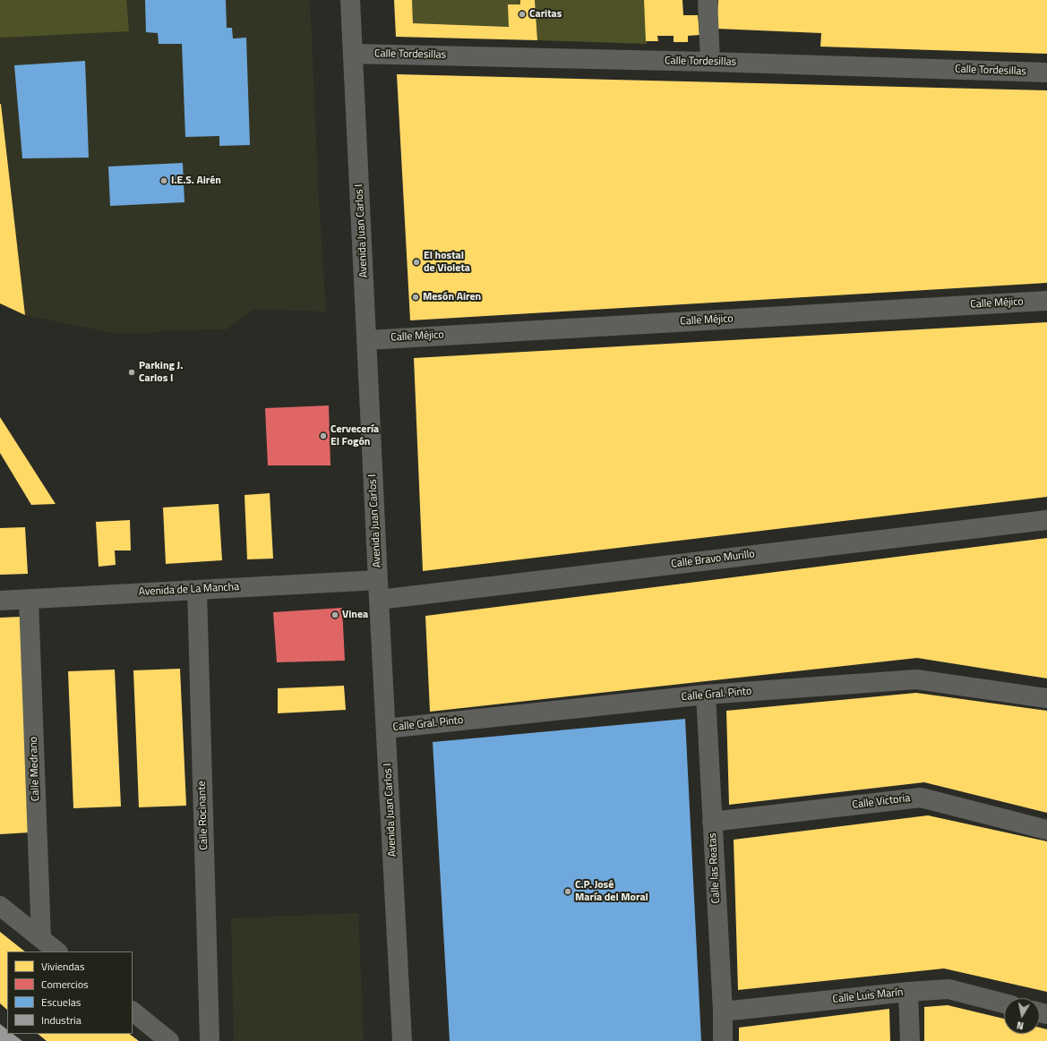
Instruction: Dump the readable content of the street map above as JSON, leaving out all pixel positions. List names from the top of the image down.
{
  "streets": {
    "street": [
      "Calle Tordesillas",
      "Avenida Juan Carlos I",
      "Calle Méjico",
      "Calle Bravo Murillo",
      "Avenida de La Mancha",
      "Calle Gral. Pinto",
      "Calle Medrano",
      "Calle Victoria",
      "Calle Rocinante",
      "Calle las Reatas",
      "Calle Luis Marín"
    ]
  },
  "crossings": [
    ["Calle Tordesillas", "Avenida Juan Carlos I"],
    ["Avenida Juan Carlos I", "Calle Méjico"],
    ["Avenida Juan Carlos I", "Calle Bravo Murillo"],
    ["Avenida Juan Carlos I", "Avenida de La Mancha"],
    ["Avenida Juan Carlos I", "Calle Gral. Pinto"],
    ["Avenida de La Mancha", "Calle Medrano"],
    ["Avenida de La Mancha", "Calle Rocinante"],
    ["Calle Gral. Pinto", "Calle las Reatas"],
    ["Calle Victoria", "Calle las Reatas"],
    ["Calle las Reatas", "Calle Luis Marín"]
  ],
  "places": [
    "Caritas",
    "I.E.S. Airén",
    "El hostal de Violeta",
    "Mesón Airen",
    "Parking J. Carlos I",
    "Cervecería El Fogón",
    "Vinea",
    "C.P. José María del Moral"
  ],
  "legend": [
    "Viviendas",
    "Comercios",
    "Escuelas",
    "Industria"
  ],
  "north": "bottom"
}
